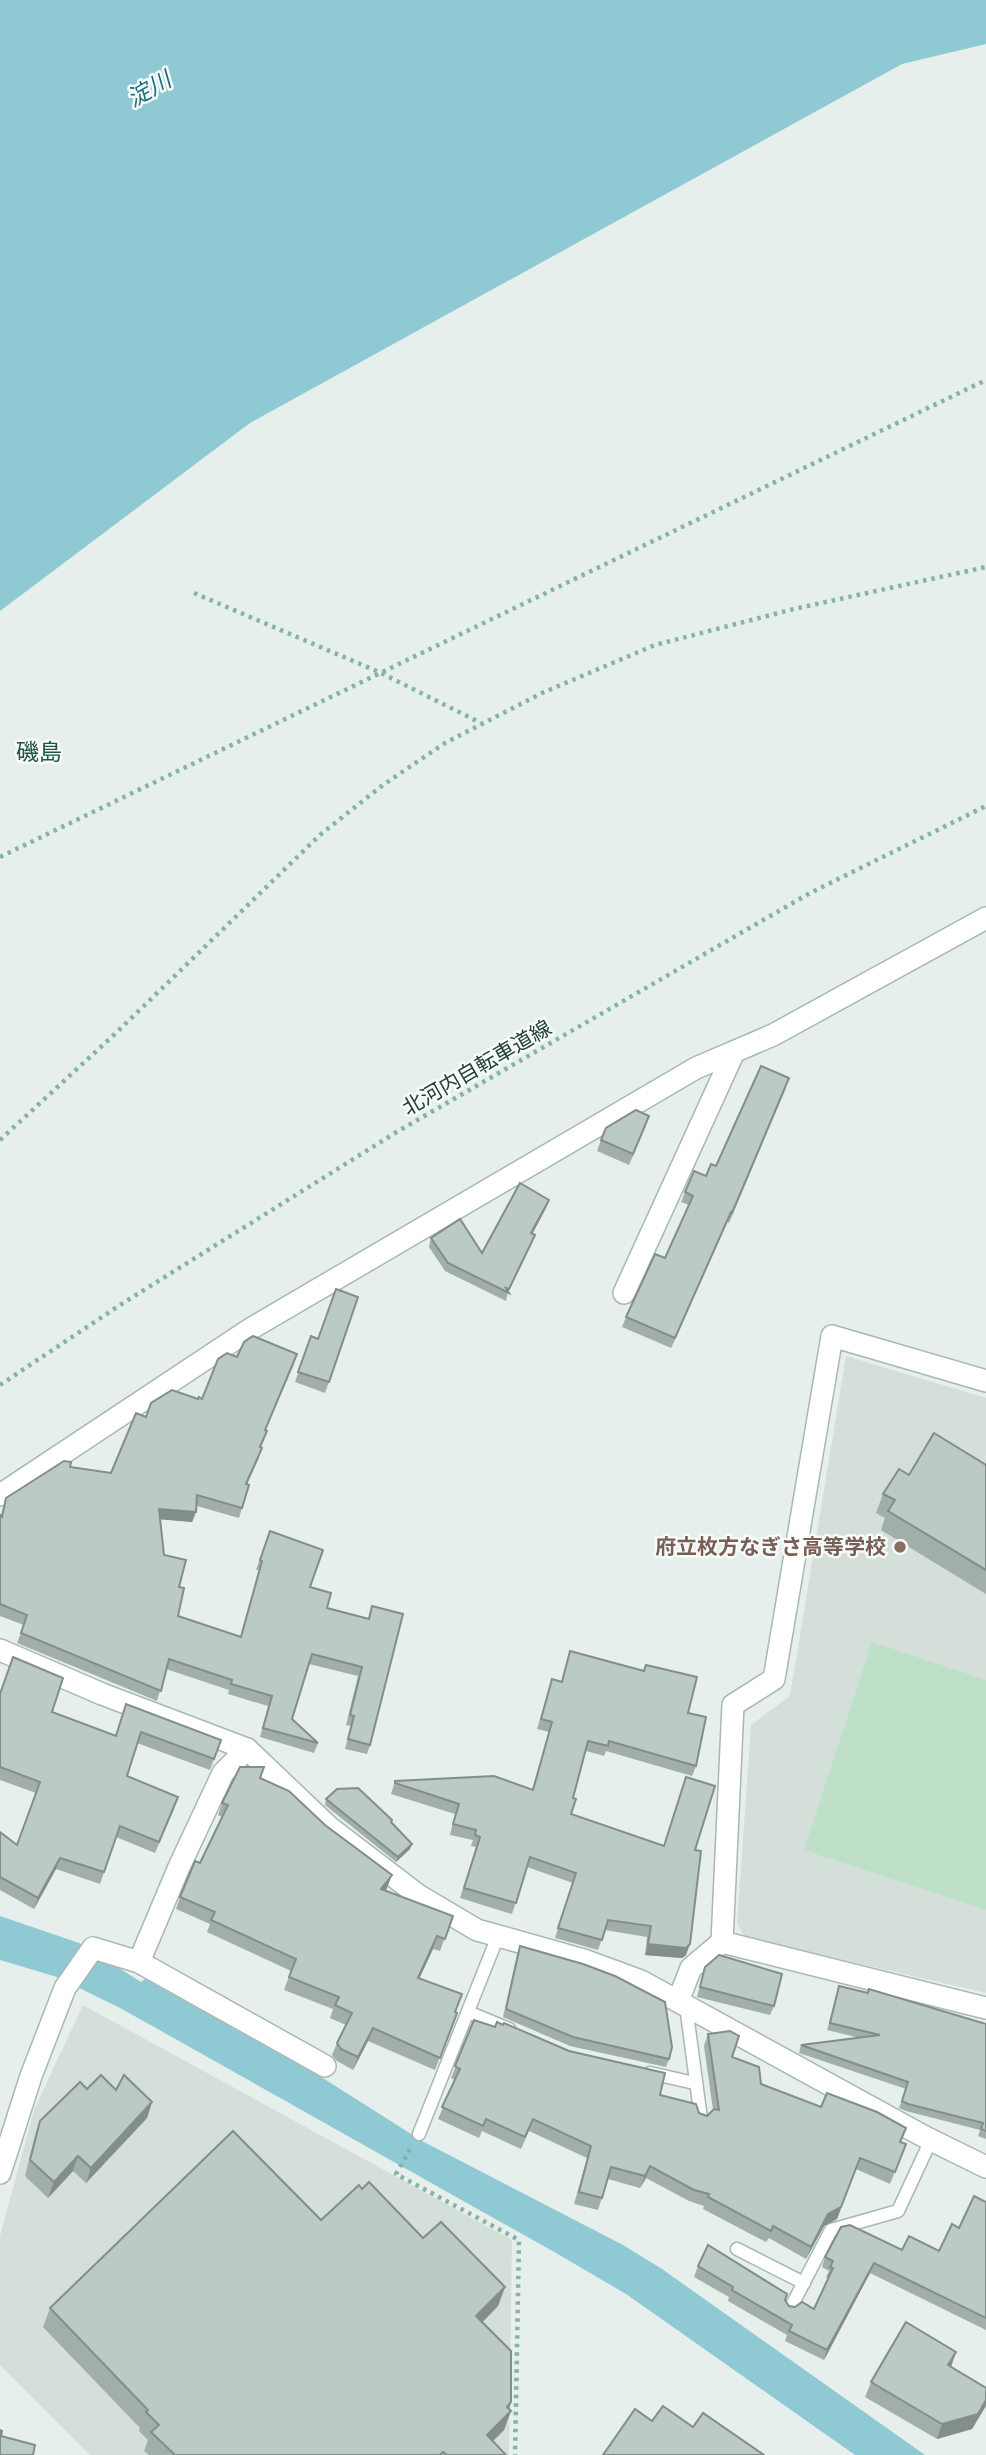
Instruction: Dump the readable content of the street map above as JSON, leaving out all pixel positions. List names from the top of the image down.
{
  "streets": {
    "path": ["北河内自転車道線"]
  },
  "districts": ["磯島"],
  "water": ["淀川"],
  "places": ["府立枚方なぎさ高等学校"]
}
